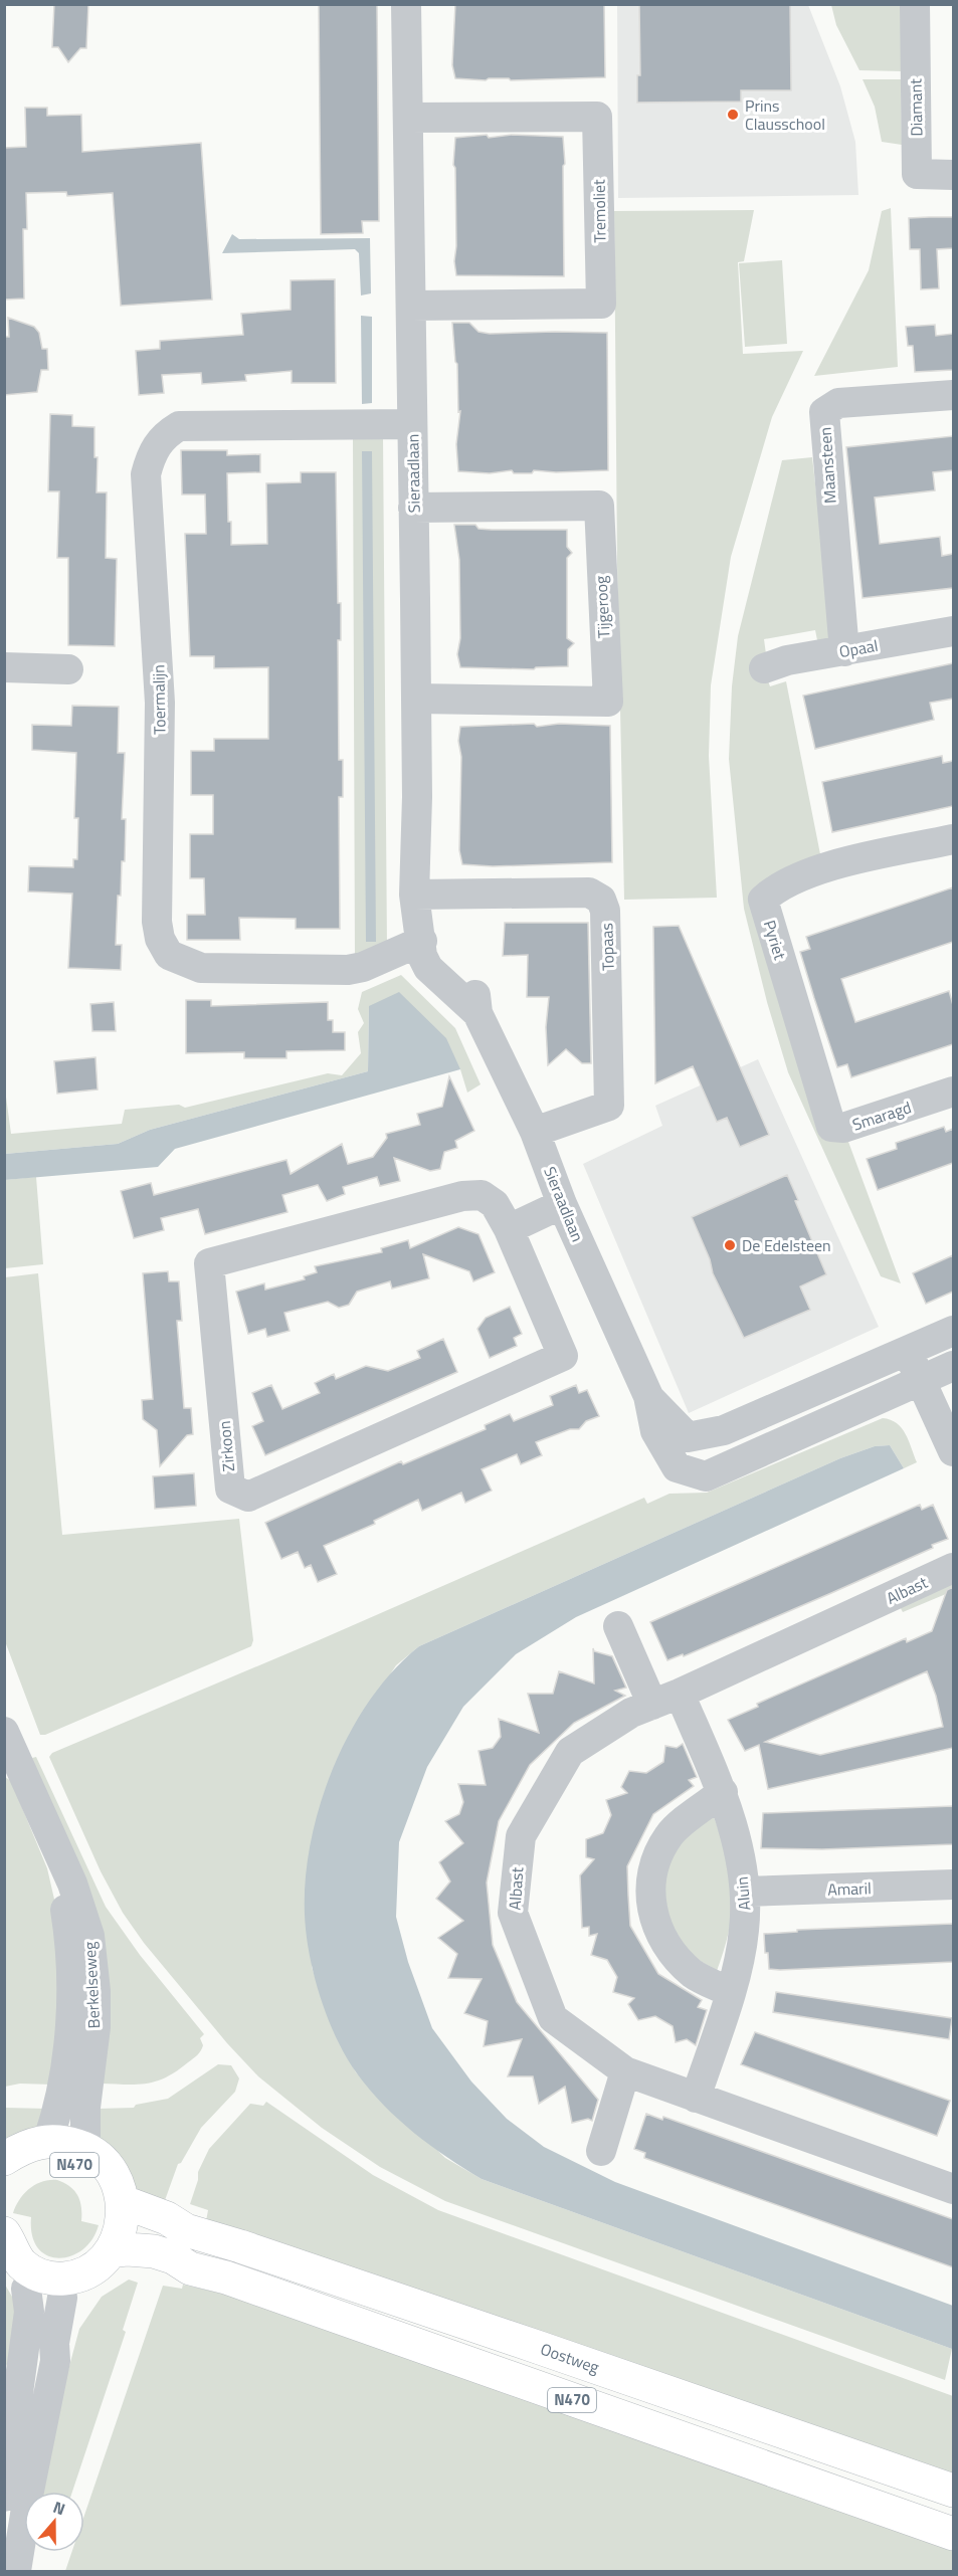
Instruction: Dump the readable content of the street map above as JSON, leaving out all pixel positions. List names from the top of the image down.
{
  "streets": {
    "main road": ["N470", "Oostweg"],
    "street": [
      "Diamant",
      "Tremoliet",
      "Maansteen",
      "Sieraadlaan",
      "Tijgeroog",
      "Opaal",
      "Toermalijn",
      "Pyriet",
      "Topaas",
      "Smaragd",
      "Zirkoon",
      "Albast",
      "Amaril",
      "Aluin",
      "Berkelseweg"
    ]
  },
  "crossings": [
    ["Tremoliet", "Sieraadlaan"],
    ["Maansteen", "Opaal"],
    ["Sieraadlaan", "Tijgeroog"],
    ["Sieraadlaan", "Toermalijn"],
    ["Sieraadlaan", "Topaas"],
    ["Pyriet", "Smaragd"],
    ["Albast", "Aluin"],
    ["Amaril", "Aluin"],
    ["Berkelseweg", "N470"],
    ["N470", "Oostweg"]
  ],
  "places": ["Prins Clausschool", "De Edelsteen"],
  "north": "top"
}
